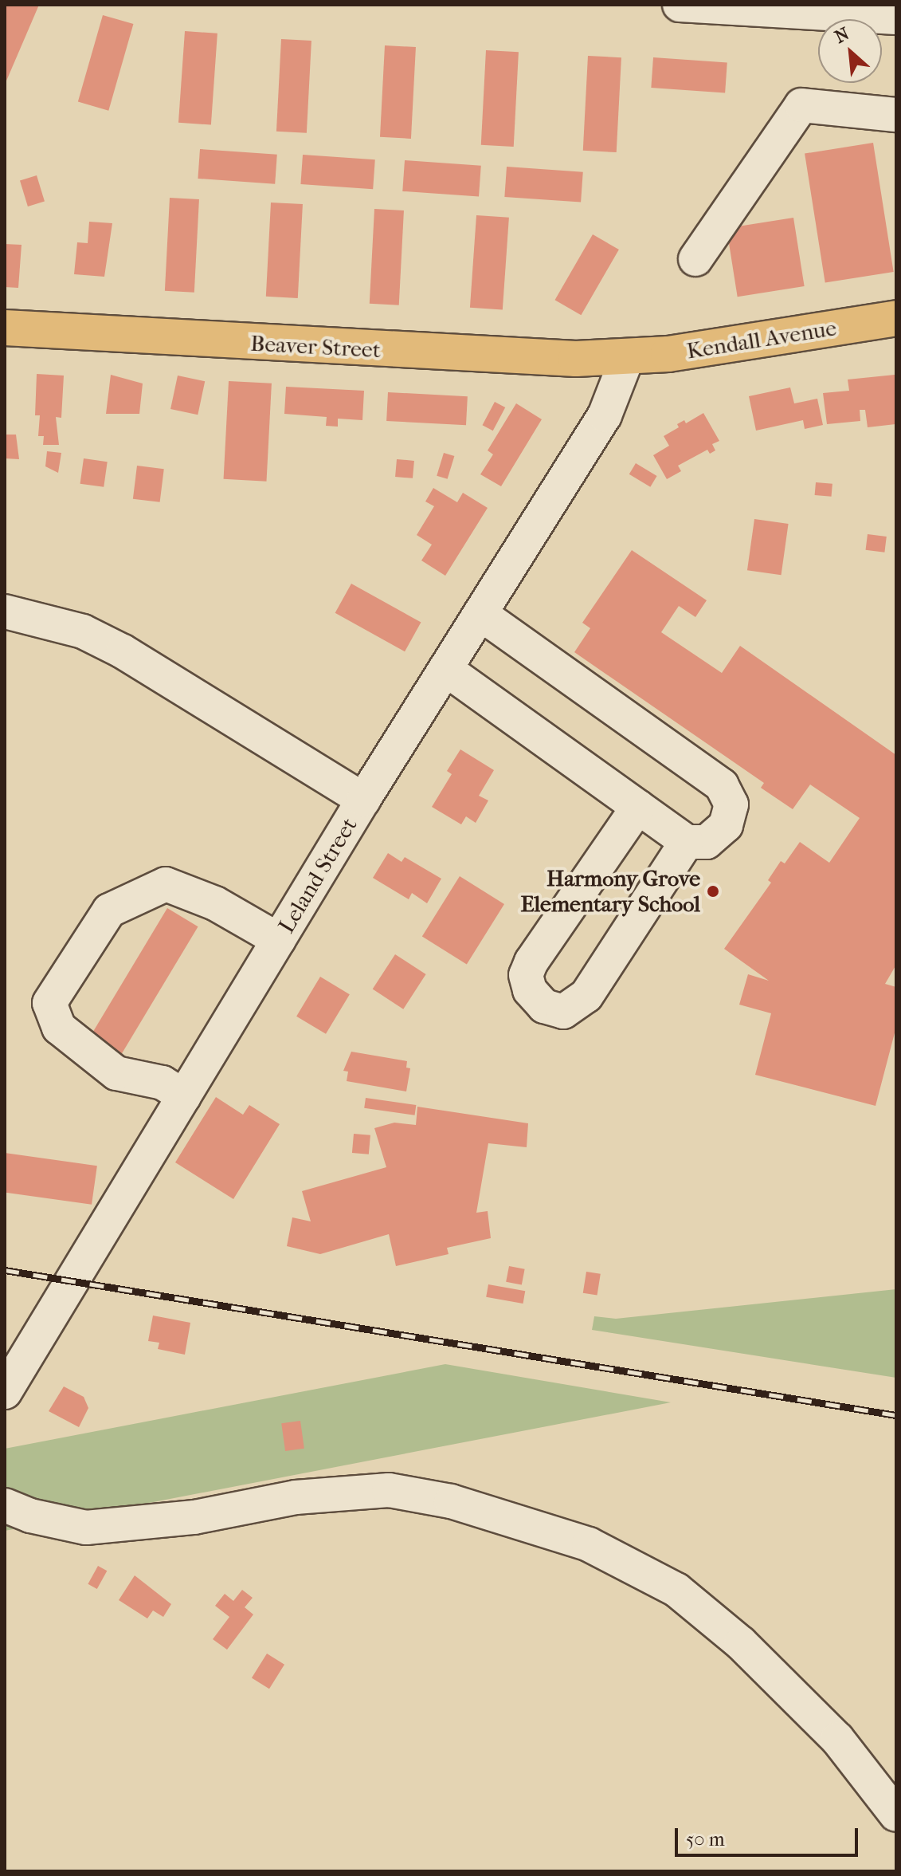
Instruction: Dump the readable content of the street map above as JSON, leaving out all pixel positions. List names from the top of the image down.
{
  "streets": {
    "main road": ["Kendall Avenue", "Beaver Street"],
    "street": ["Leland Street"]
  },
  "crossings": [
    ["Kendall Avenue", "Beaver Street"],
    ["Kendall Avenue", "Leland Street"],
    ["Beaver Street", "Leland Street"]
  ],
  "places": ["Harmony Grove Elementary School"],
  "scale_bar": "50 m",
  "north": "top left"
}
